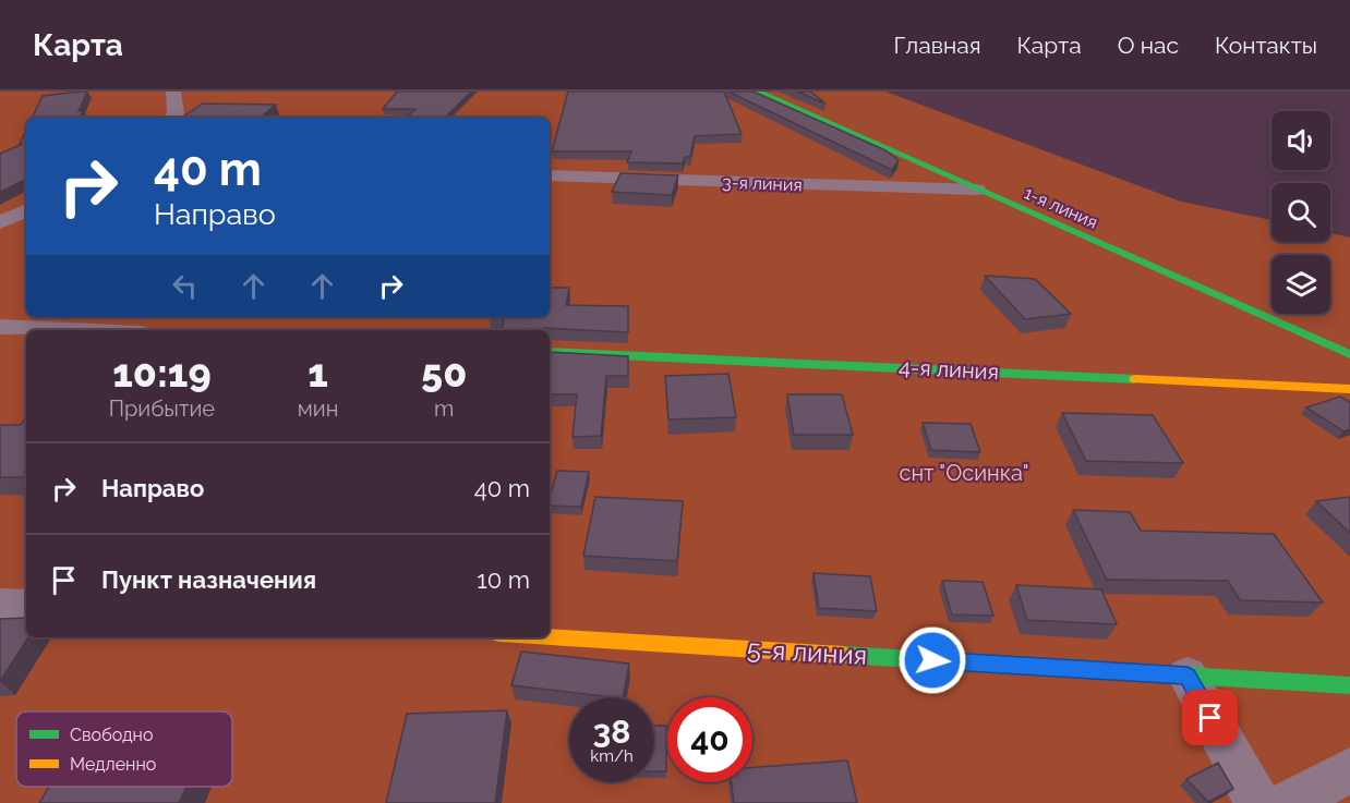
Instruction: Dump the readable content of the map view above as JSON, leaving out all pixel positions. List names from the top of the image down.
{
  "streets": {
    "street": [
      "3-я линия",
      "1-я линия",
      "4-я линия",
      "5-я линия"
    ]
  },
  "crossings": [
    ["3-я линия", "1-я линия"]
  ],
  "parks": ["снт \"Осинка\""],
  "legend": ["Свободно", "Медленно"],
  "page": {
    "header": "Карта",
    "nav": [
      "Главная",
      "Карта",
      "О нас",
      "Контакты"
    ],
    "turn": ["40 m", "Направо"],
    "eta": [
      "10:19",
      "Прибытие",
      "1",
      "мин",
      "50",
      "m"
    ],
    "list": [
      {
        "name": "Направо",
        "value": "40 m"
      },
      {
        "name": "Пункт назначения",
        "value": "10 m"
      }
    ],
    "speed": "38 km/h",
    "limit": "40"
  }
}
